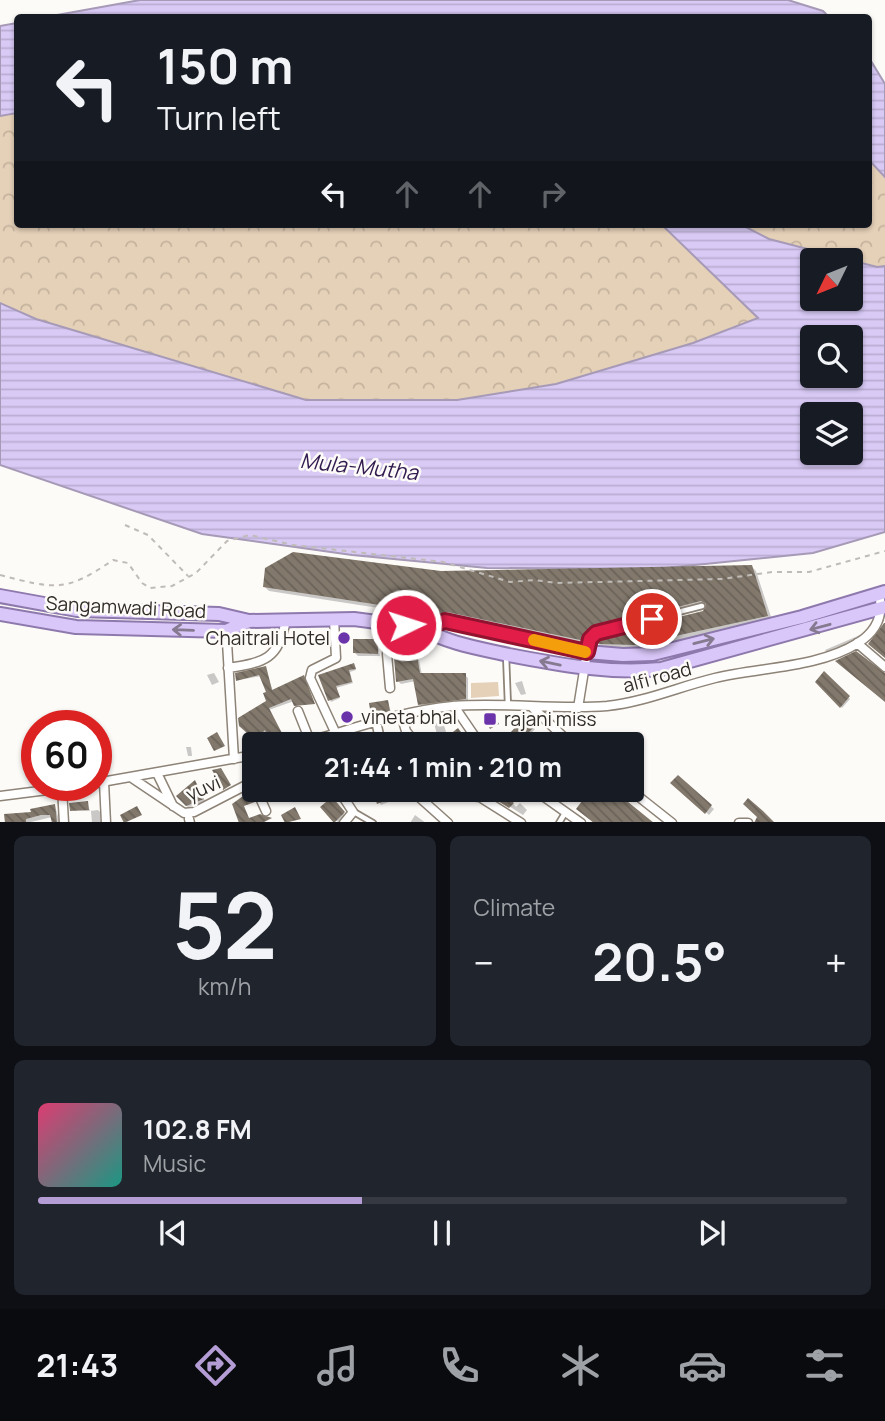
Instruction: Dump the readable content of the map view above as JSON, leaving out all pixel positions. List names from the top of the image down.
{
  "streets": {
    "main road": ["Sangamwadi Road"],
    "street": ["alfi road", "yuvi"]
  },
  "crossings": [
    ["Sangamwadi Road", "alfi road"]
  ],
  "water": ["Mula-Mutha"],
  "places": {
    "other": ["Chaitrali Hotel", "vineta bhal"],
    "transit": ["rajani miss"]
  },
  "north": "bottom left",
  "page": {
    "turn": ["150 m", "Turn left"],
    "limit": "60",
    "trip": "21:44 · 1 min · 210 m",
    "tile": [
      ["52", "km/h"],
      "Climate"
    ],
    "heat": ["−", "20.5°", "+"],
    "song": ["102.8 FM", "Music"],
    "tabs": "21:43"
  }
}
